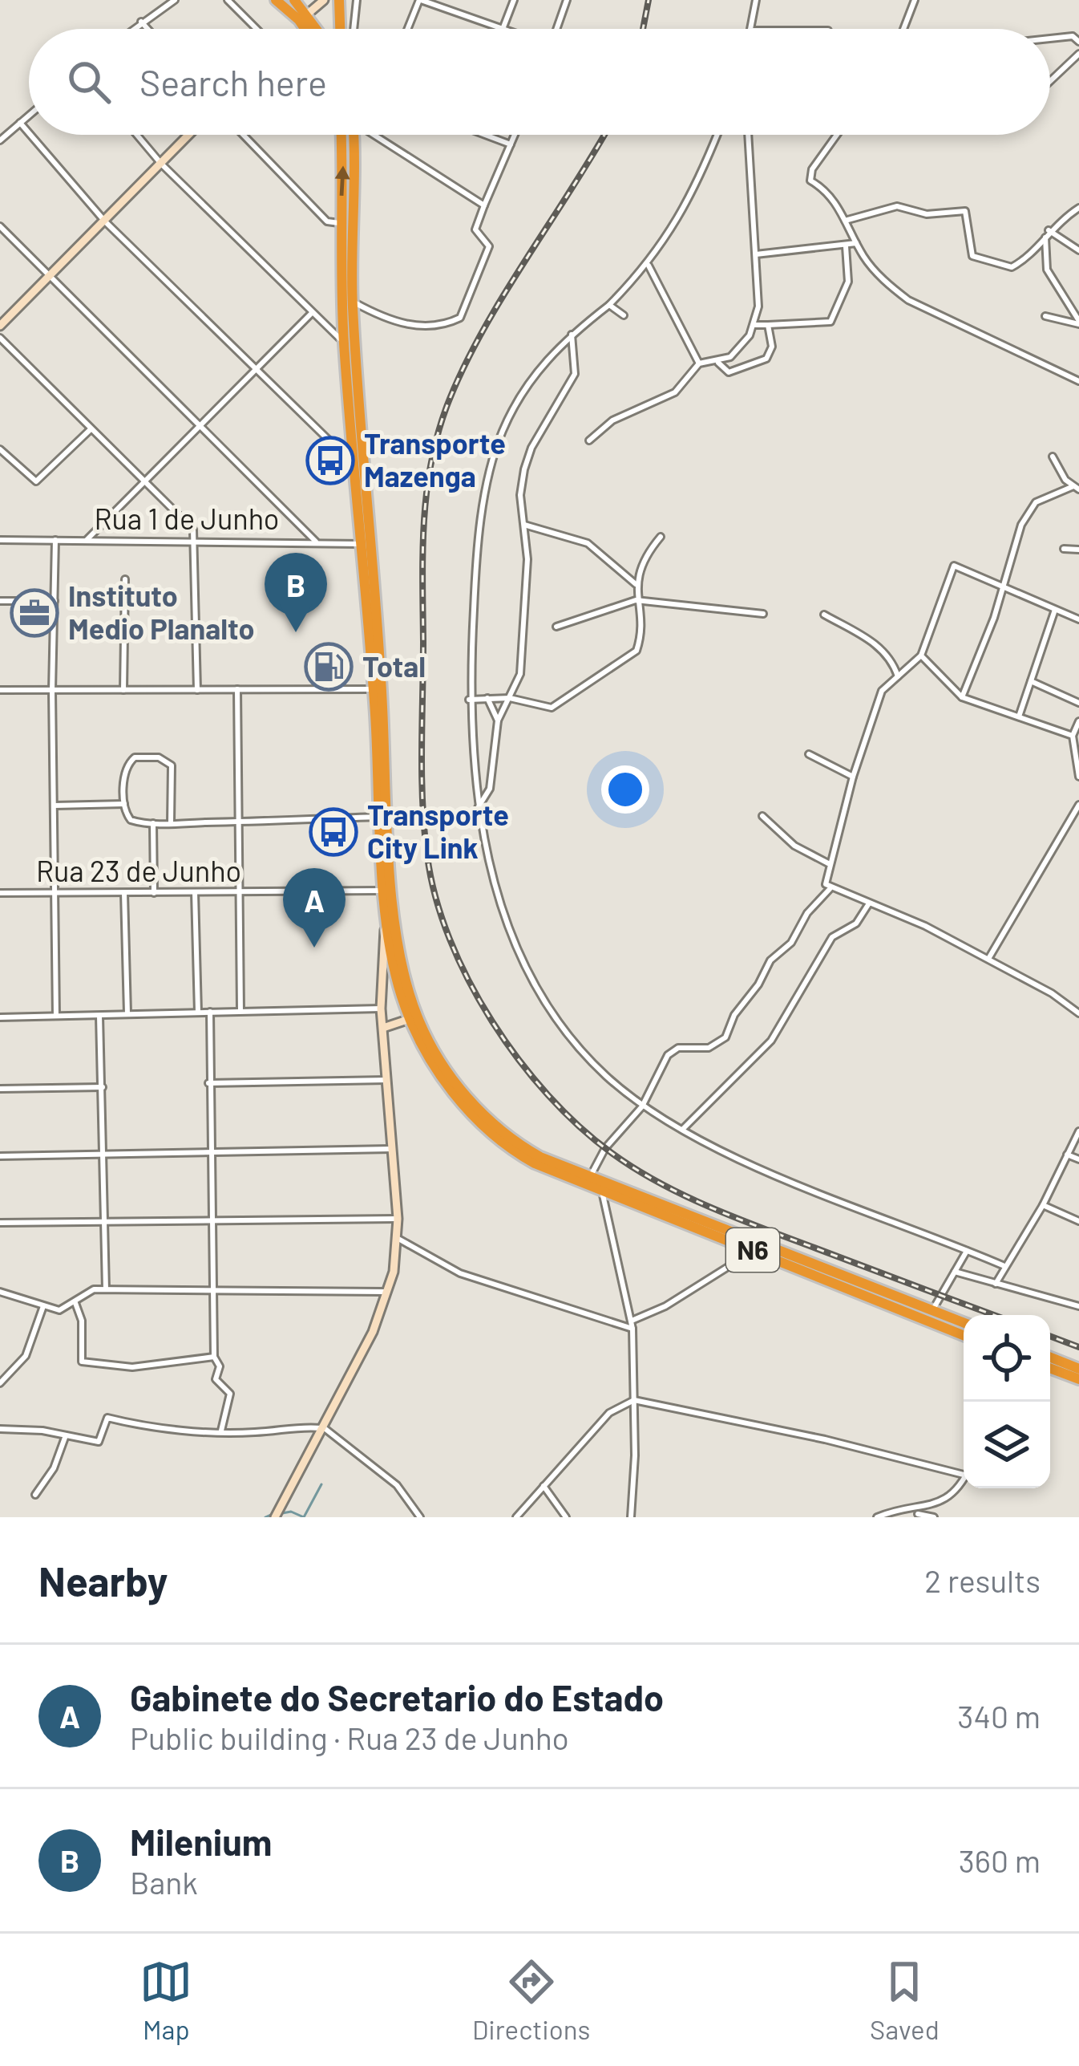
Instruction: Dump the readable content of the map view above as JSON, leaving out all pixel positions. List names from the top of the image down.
{
  "streets": {
    "highway": ["N6"],
    "street": ["Rua 1 de Junho", "Rua 23 de Junho"]
  },
  "crossings": [
    ["Rua 1 de Junho", "N6"],
    ["Rua 23 de Junho", "N6"]
  ],
  "places": {
    "bus stop": ["Transporte Mazenga", "Transporte City Link"],
    "office": ["Instituto Medio Planalto"],
    "fuel station": ["Total"]
  },
  "page": {
    "search": "Search here",
    "pins": ["B", "A"],
    "heading": ["Nearby", "2 results"],
    "list": [
      {
        "mark": "A",
        "name": "Gabinete do Secretario do Estado",
        "note": "Public building · Rua 23 de Junho",
        "value": "340 m"
      },
      {
        "mark": "B",
        "name": "Milenium",
        "note": "Bank",
        "value": "360 m"
      }
    ],
    "nav": ["Map", "Directions", "Saved"]
  }
}
